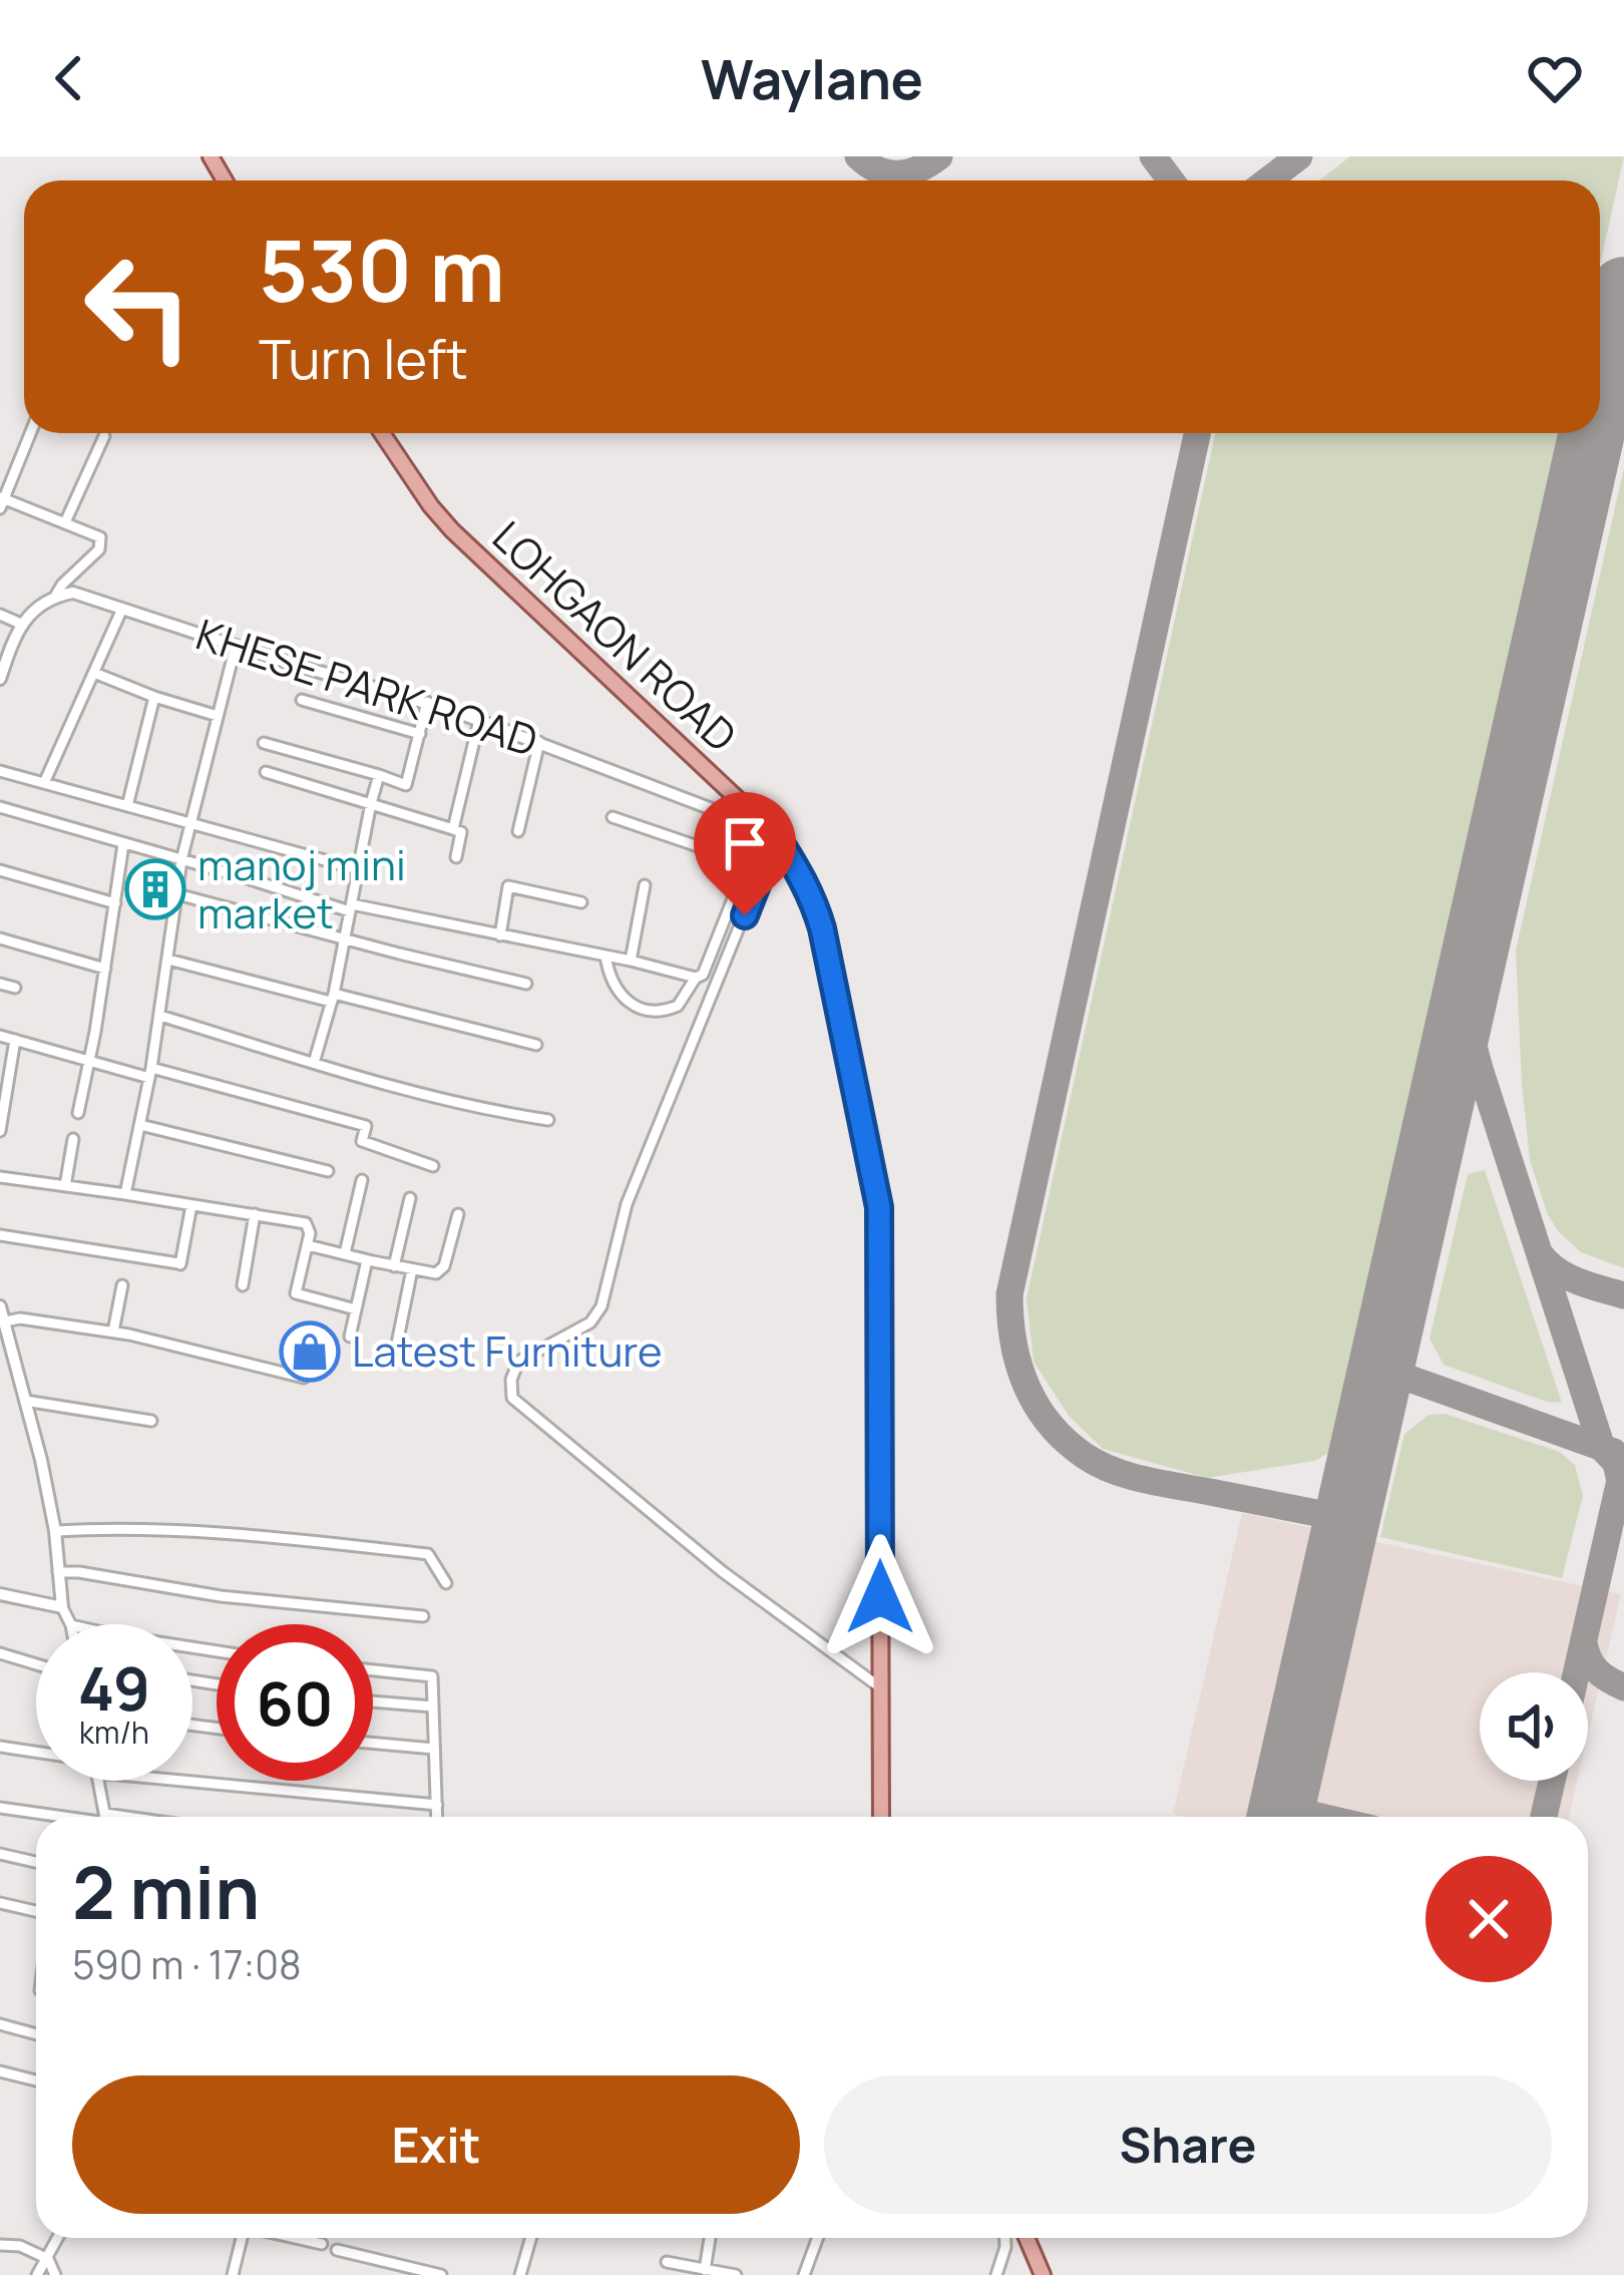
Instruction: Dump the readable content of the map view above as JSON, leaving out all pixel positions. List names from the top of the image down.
{
  "streets": {
    "main road": ["LOHGAON ROAD"],
    "street": ["KHESE PARK ROAD"]
  },
  "crossings": [
    ["LOHGAON ROAD", "KHESE PARK ROAD"]
  ],
  "places": {
    "building": ["manoj mini market"],
    "shop": ["Latest Furniture"]
  },
  "page": {
    "header": "Waylane",
    "turn": ["530 m", "Turn left"],
    "speed": "49 km/h",
    "limit": "60",
    "heading": ["2 min", "590 m · 17:08"],
    "buttons": ["Exit", "Share"]
  }
}
